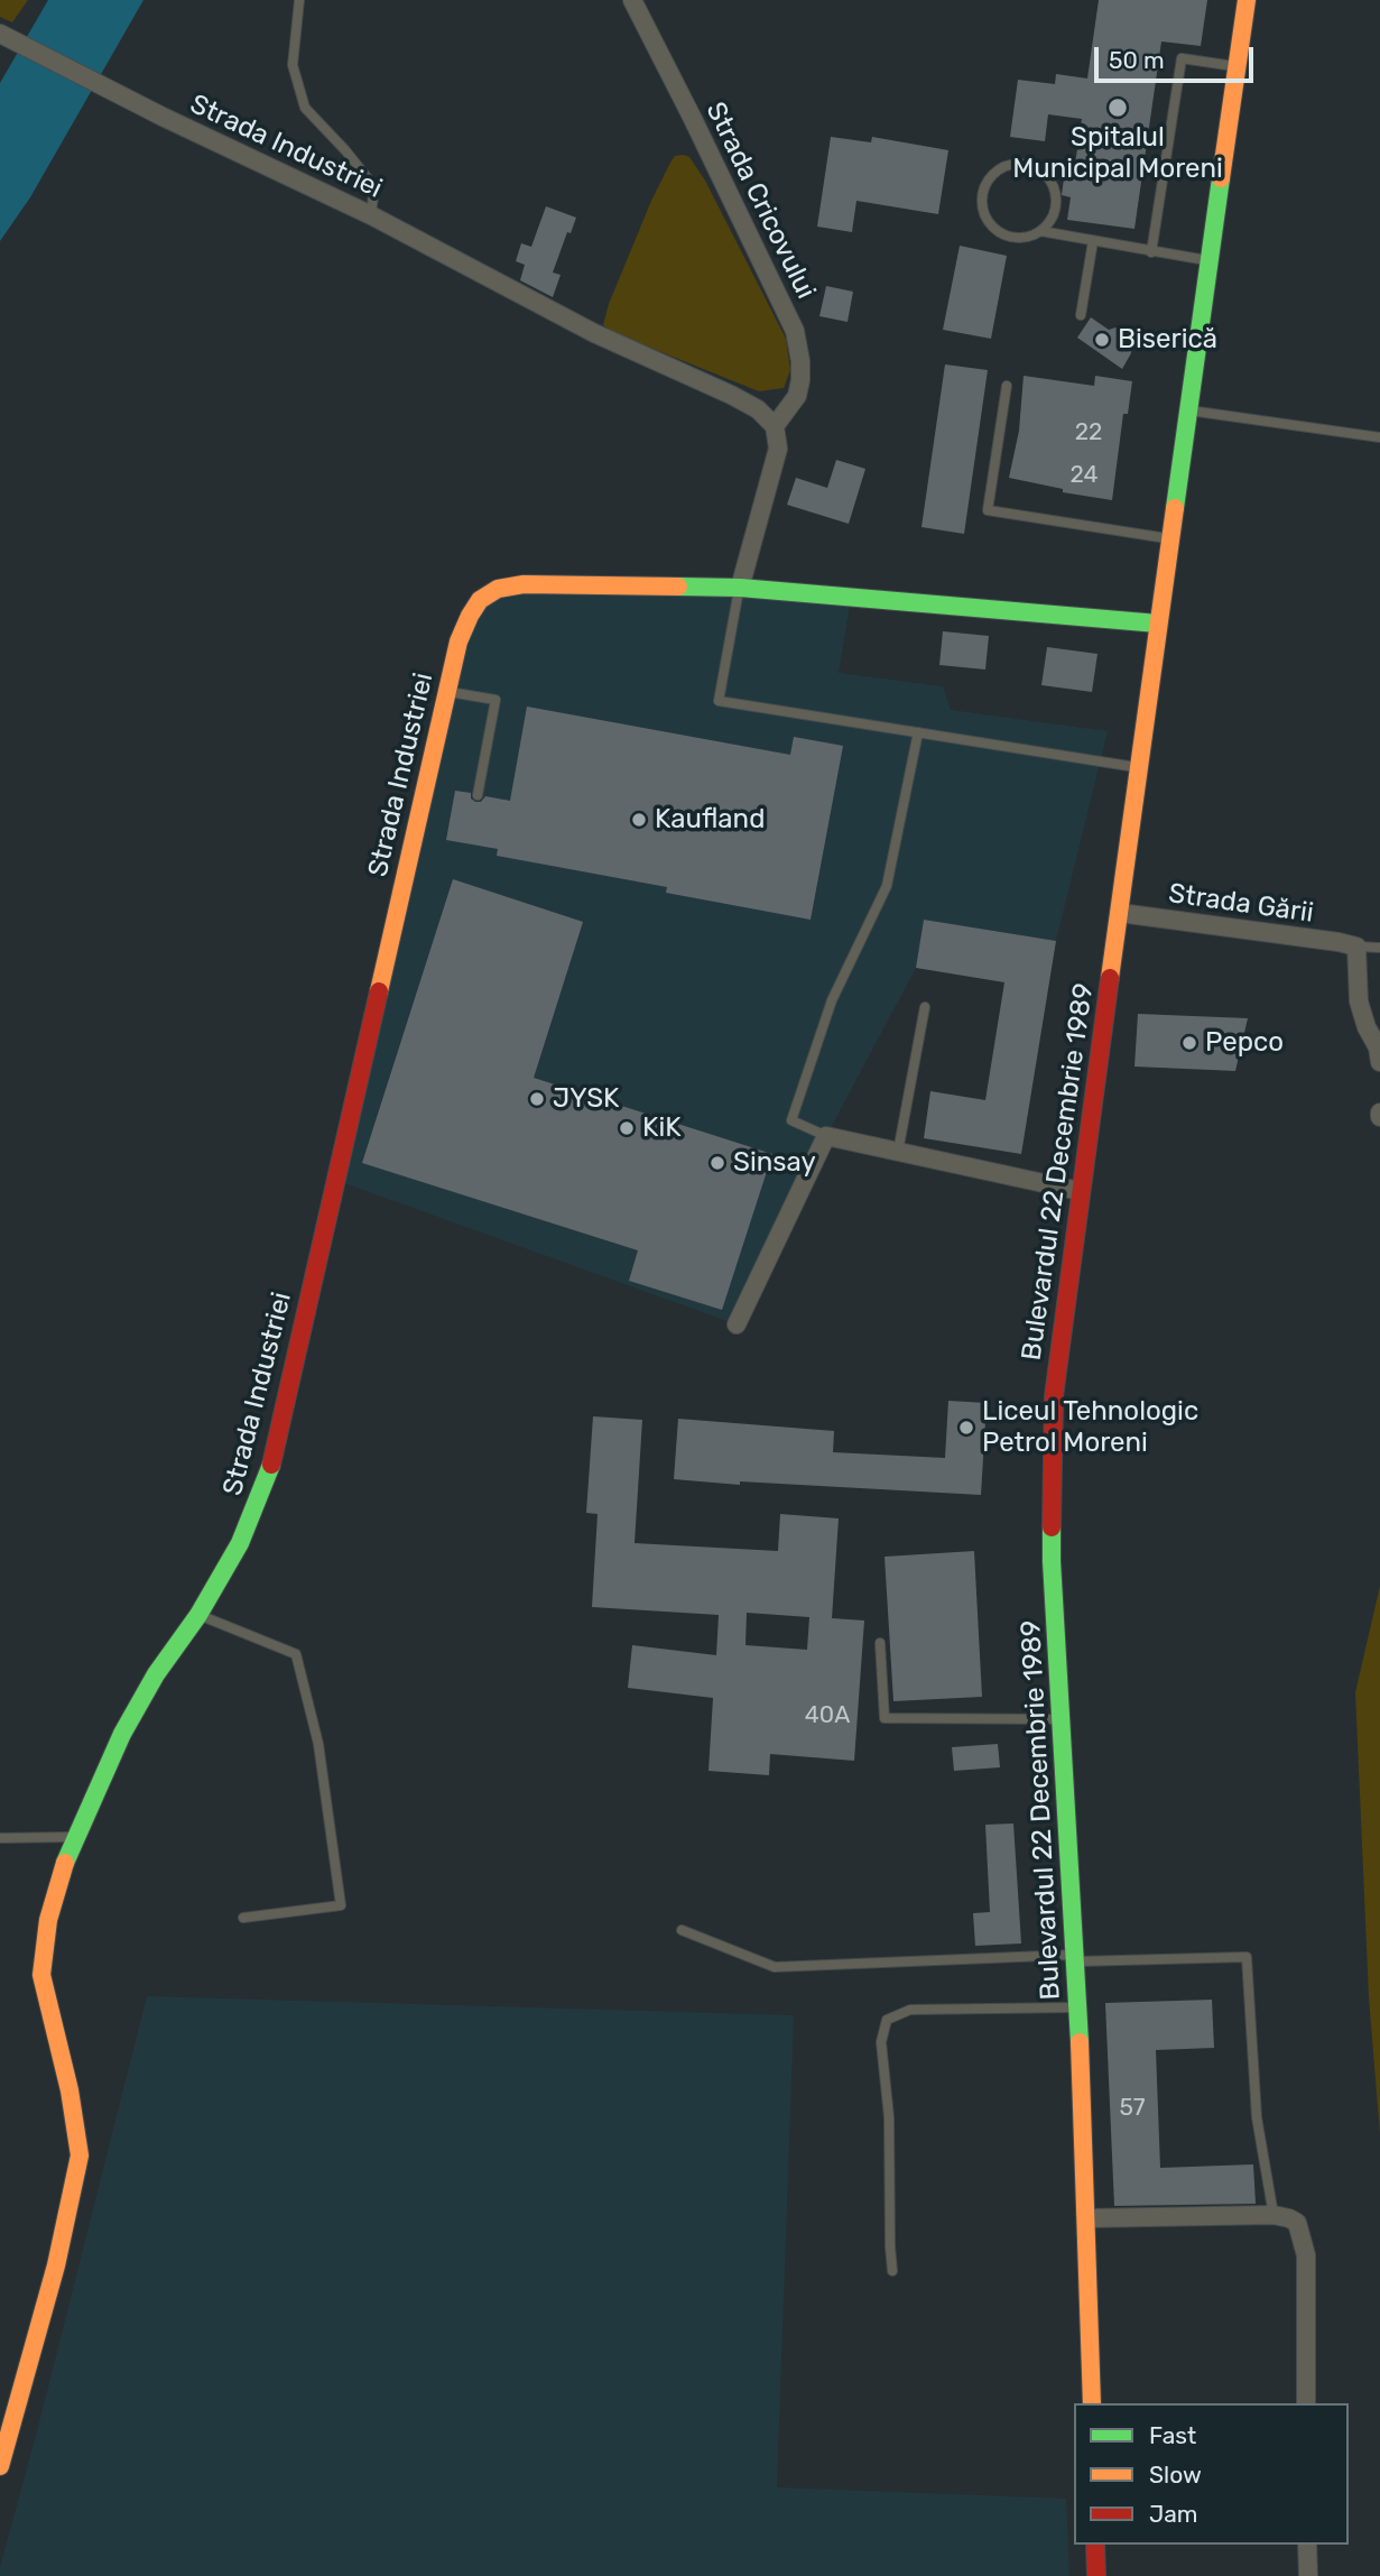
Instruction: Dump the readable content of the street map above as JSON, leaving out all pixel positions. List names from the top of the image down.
{
  "streets": {
    "street": [
      "Strada Industriei",
      "Strada Cricovului",
      "Strada Gării",
      "Bulevardul 22 Decembrie 1989"
    ]
  },
  "crossings": [
    ["Strada Industriei", "Strada Cricovului"],
    ["Strada Industriei", "Bulevardul 22 Decembrie 1989"],
    ["Strada Gării", "Bulevardul 22 Decembrie 1989"]
  ],
  "places": [
    "Spitalul Municipal Moreni",
    "Biserică",
    "Kaufland",
    "Pepco",
    "JYSK",
    "KiK",
    "Sinsay",
    "Liceul Tehnologic Petrol Moreni"
  ],
  "house_numbers": [
    "22",
    "24",
    "40A",
    "57"
  ],
  "legend": ["Fast", "Slow", "Jam"],
  "scale_bar": "50 m"
}
